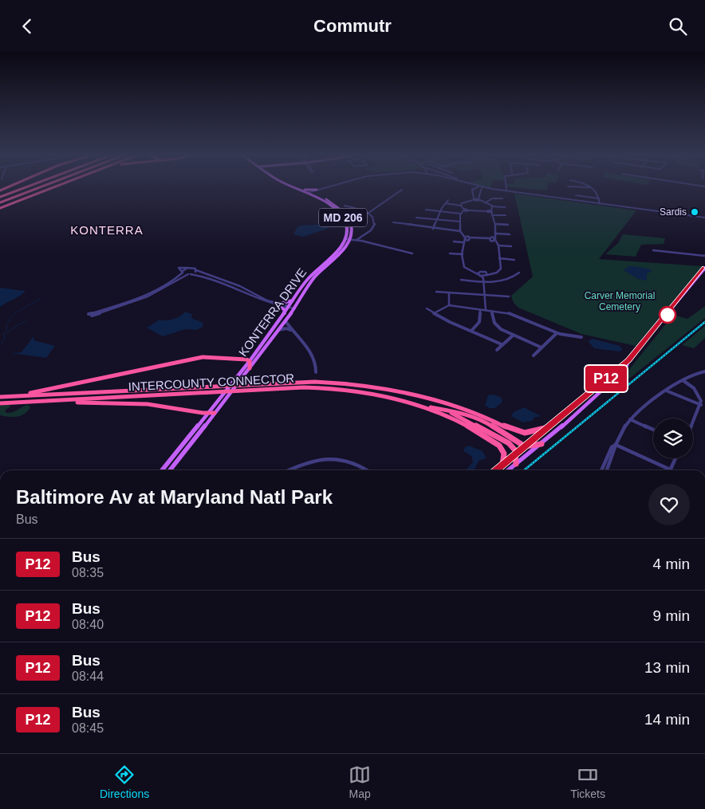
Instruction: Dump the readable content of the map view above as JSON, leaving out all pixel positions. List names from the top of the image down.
{
  "streets": {
    "highway": ["INTERCOUNTY CONNECTOR"],
    "main road": ["MD 206", "KONTERRA DRIVE"]
  },
  "crossings": [
    ["MD 206", "KONTERRA DRIVE"]
  ],
  "districts": ["KONTERRA"],
  "parks": ["Carver Memorial Cemetery"],
  "places": ["Sardis"],
  "lines": ["bus line P12"],
  "page": {
    "header": "Commutr",
    "on_map": "P12",
    "heading": ["Baltimore Av at Maryland Natl Park", "Bus"],
    "list": [
      {
        "mark": "P12",
        "name": "Bus",
        "note": "08:35",
        "value": "4 min"
      },
      {
        "mark": "P12",
        "name": "Bus",
        "note": "08:40",
        "value": "9 min"
      },
      {
        "mark": "P12",
        "name": "Bus",
        "note": "08:44",
        "value": "13 min"
      },
      {
        "mark": "P12",
        "name": "Bus",
        "note": "08:45",
        "value": "14 min"
      }
    ],
    "tabs": ["Directions", "Map", "Tickets"]
  }
}
